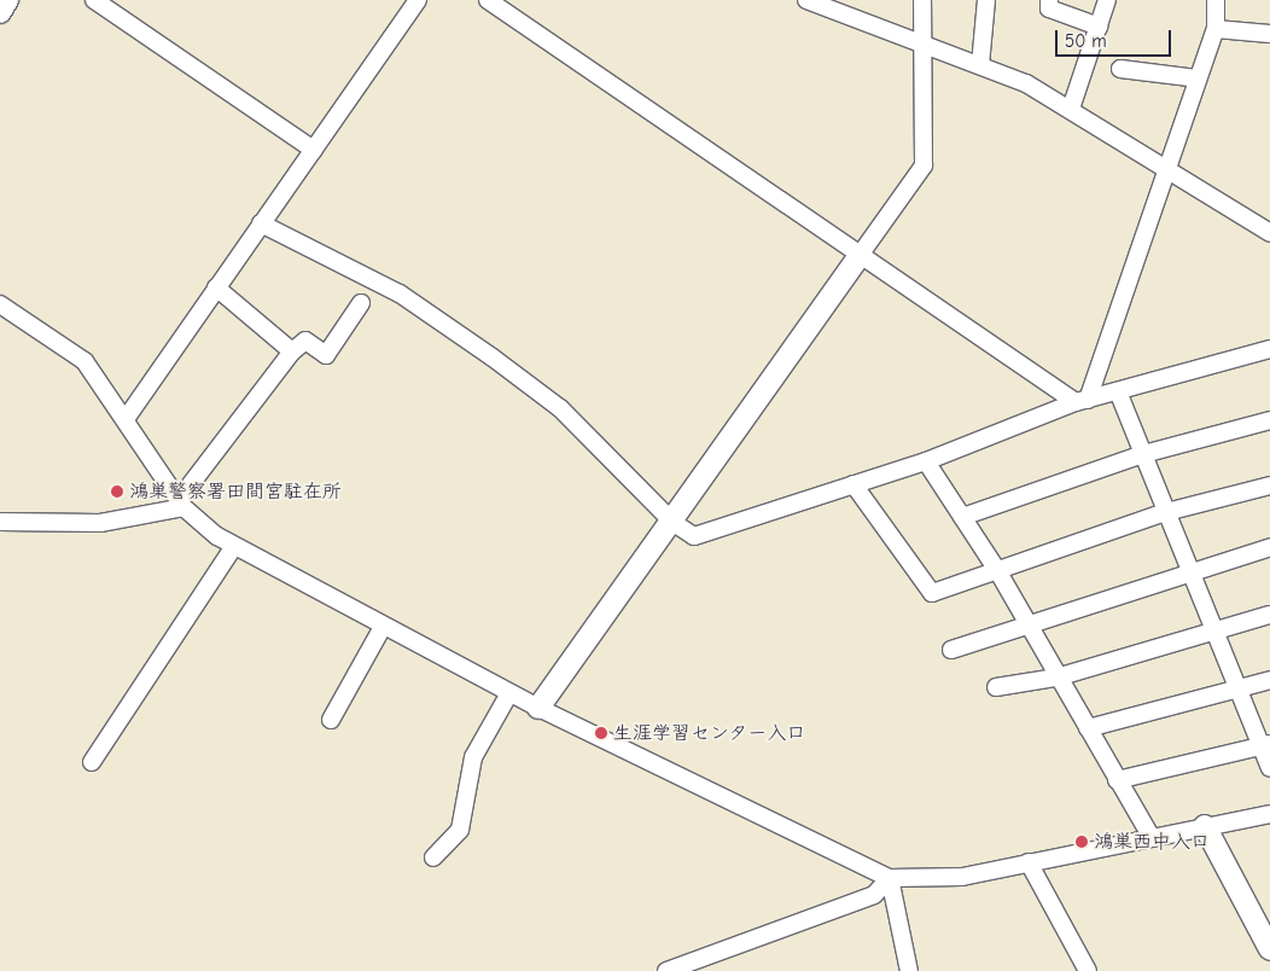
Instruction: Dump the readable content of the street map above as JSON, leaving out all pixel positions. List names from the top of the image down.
{
  "places": ["鴻巣警察署田間宮駐在所", "生涯学習センター入口", "鴻巣西中入口"],
  "scale_bar": "50 m"
}
